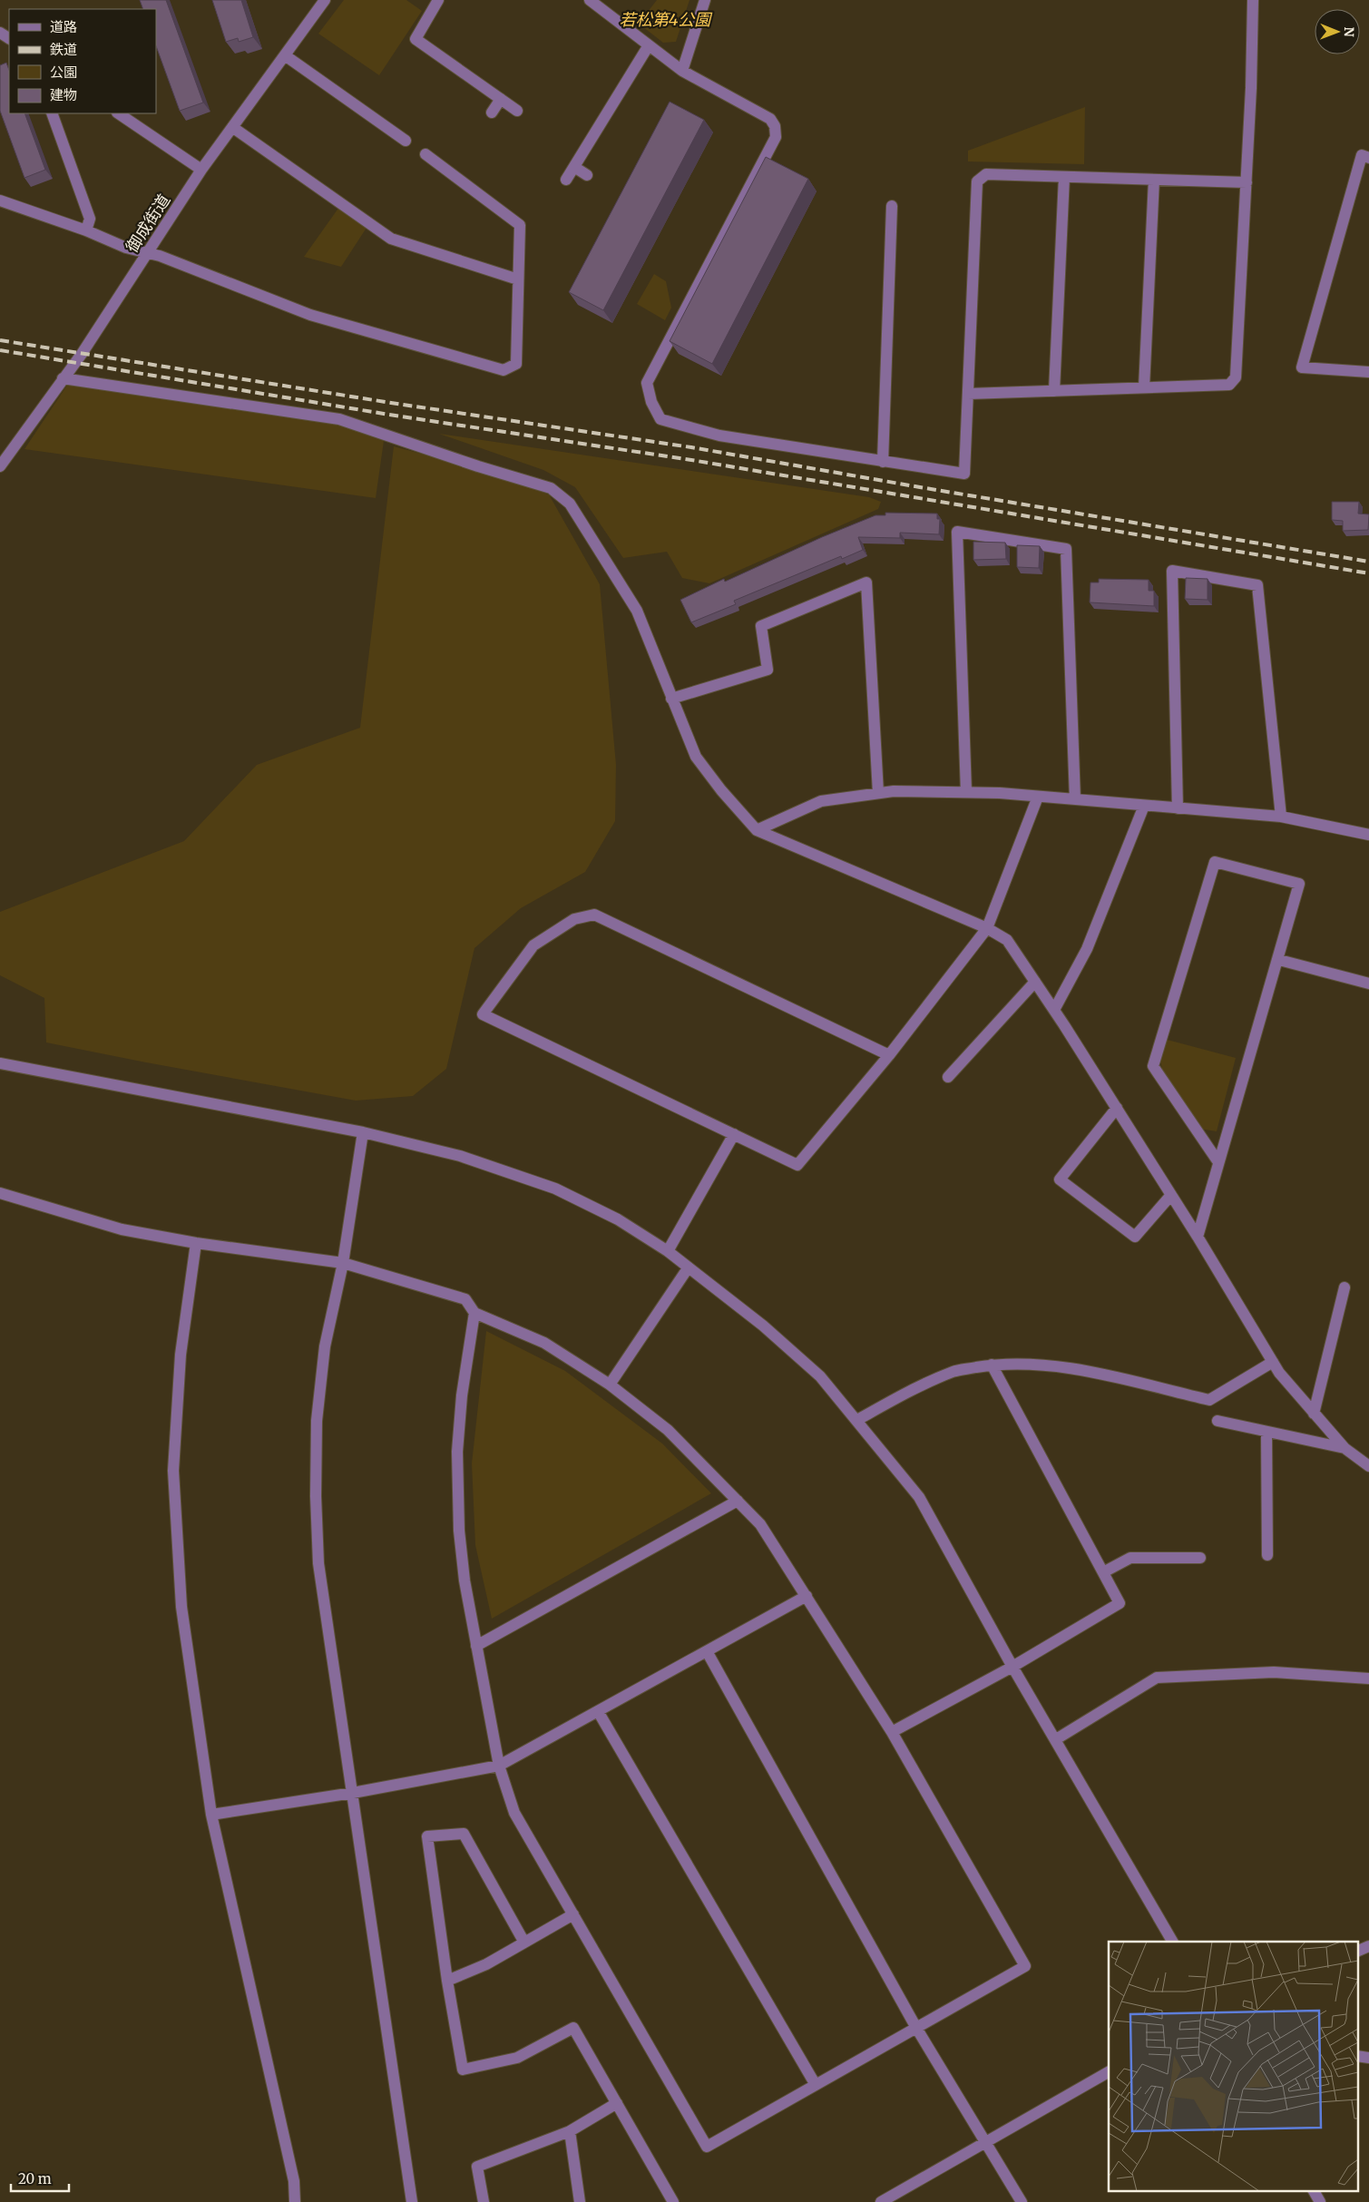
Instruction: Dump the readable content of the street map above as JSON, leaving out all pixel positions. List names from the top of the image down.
{
  "streets": {
    "street": ["御成街道"]
  },
  "parks": ["若松第4公園"],
  "legend": [
    "道路",
    "鉄道",
    "公園",
    "建物"
  ],
  "scale_bar": "20 m",
  "north": "right"
}
